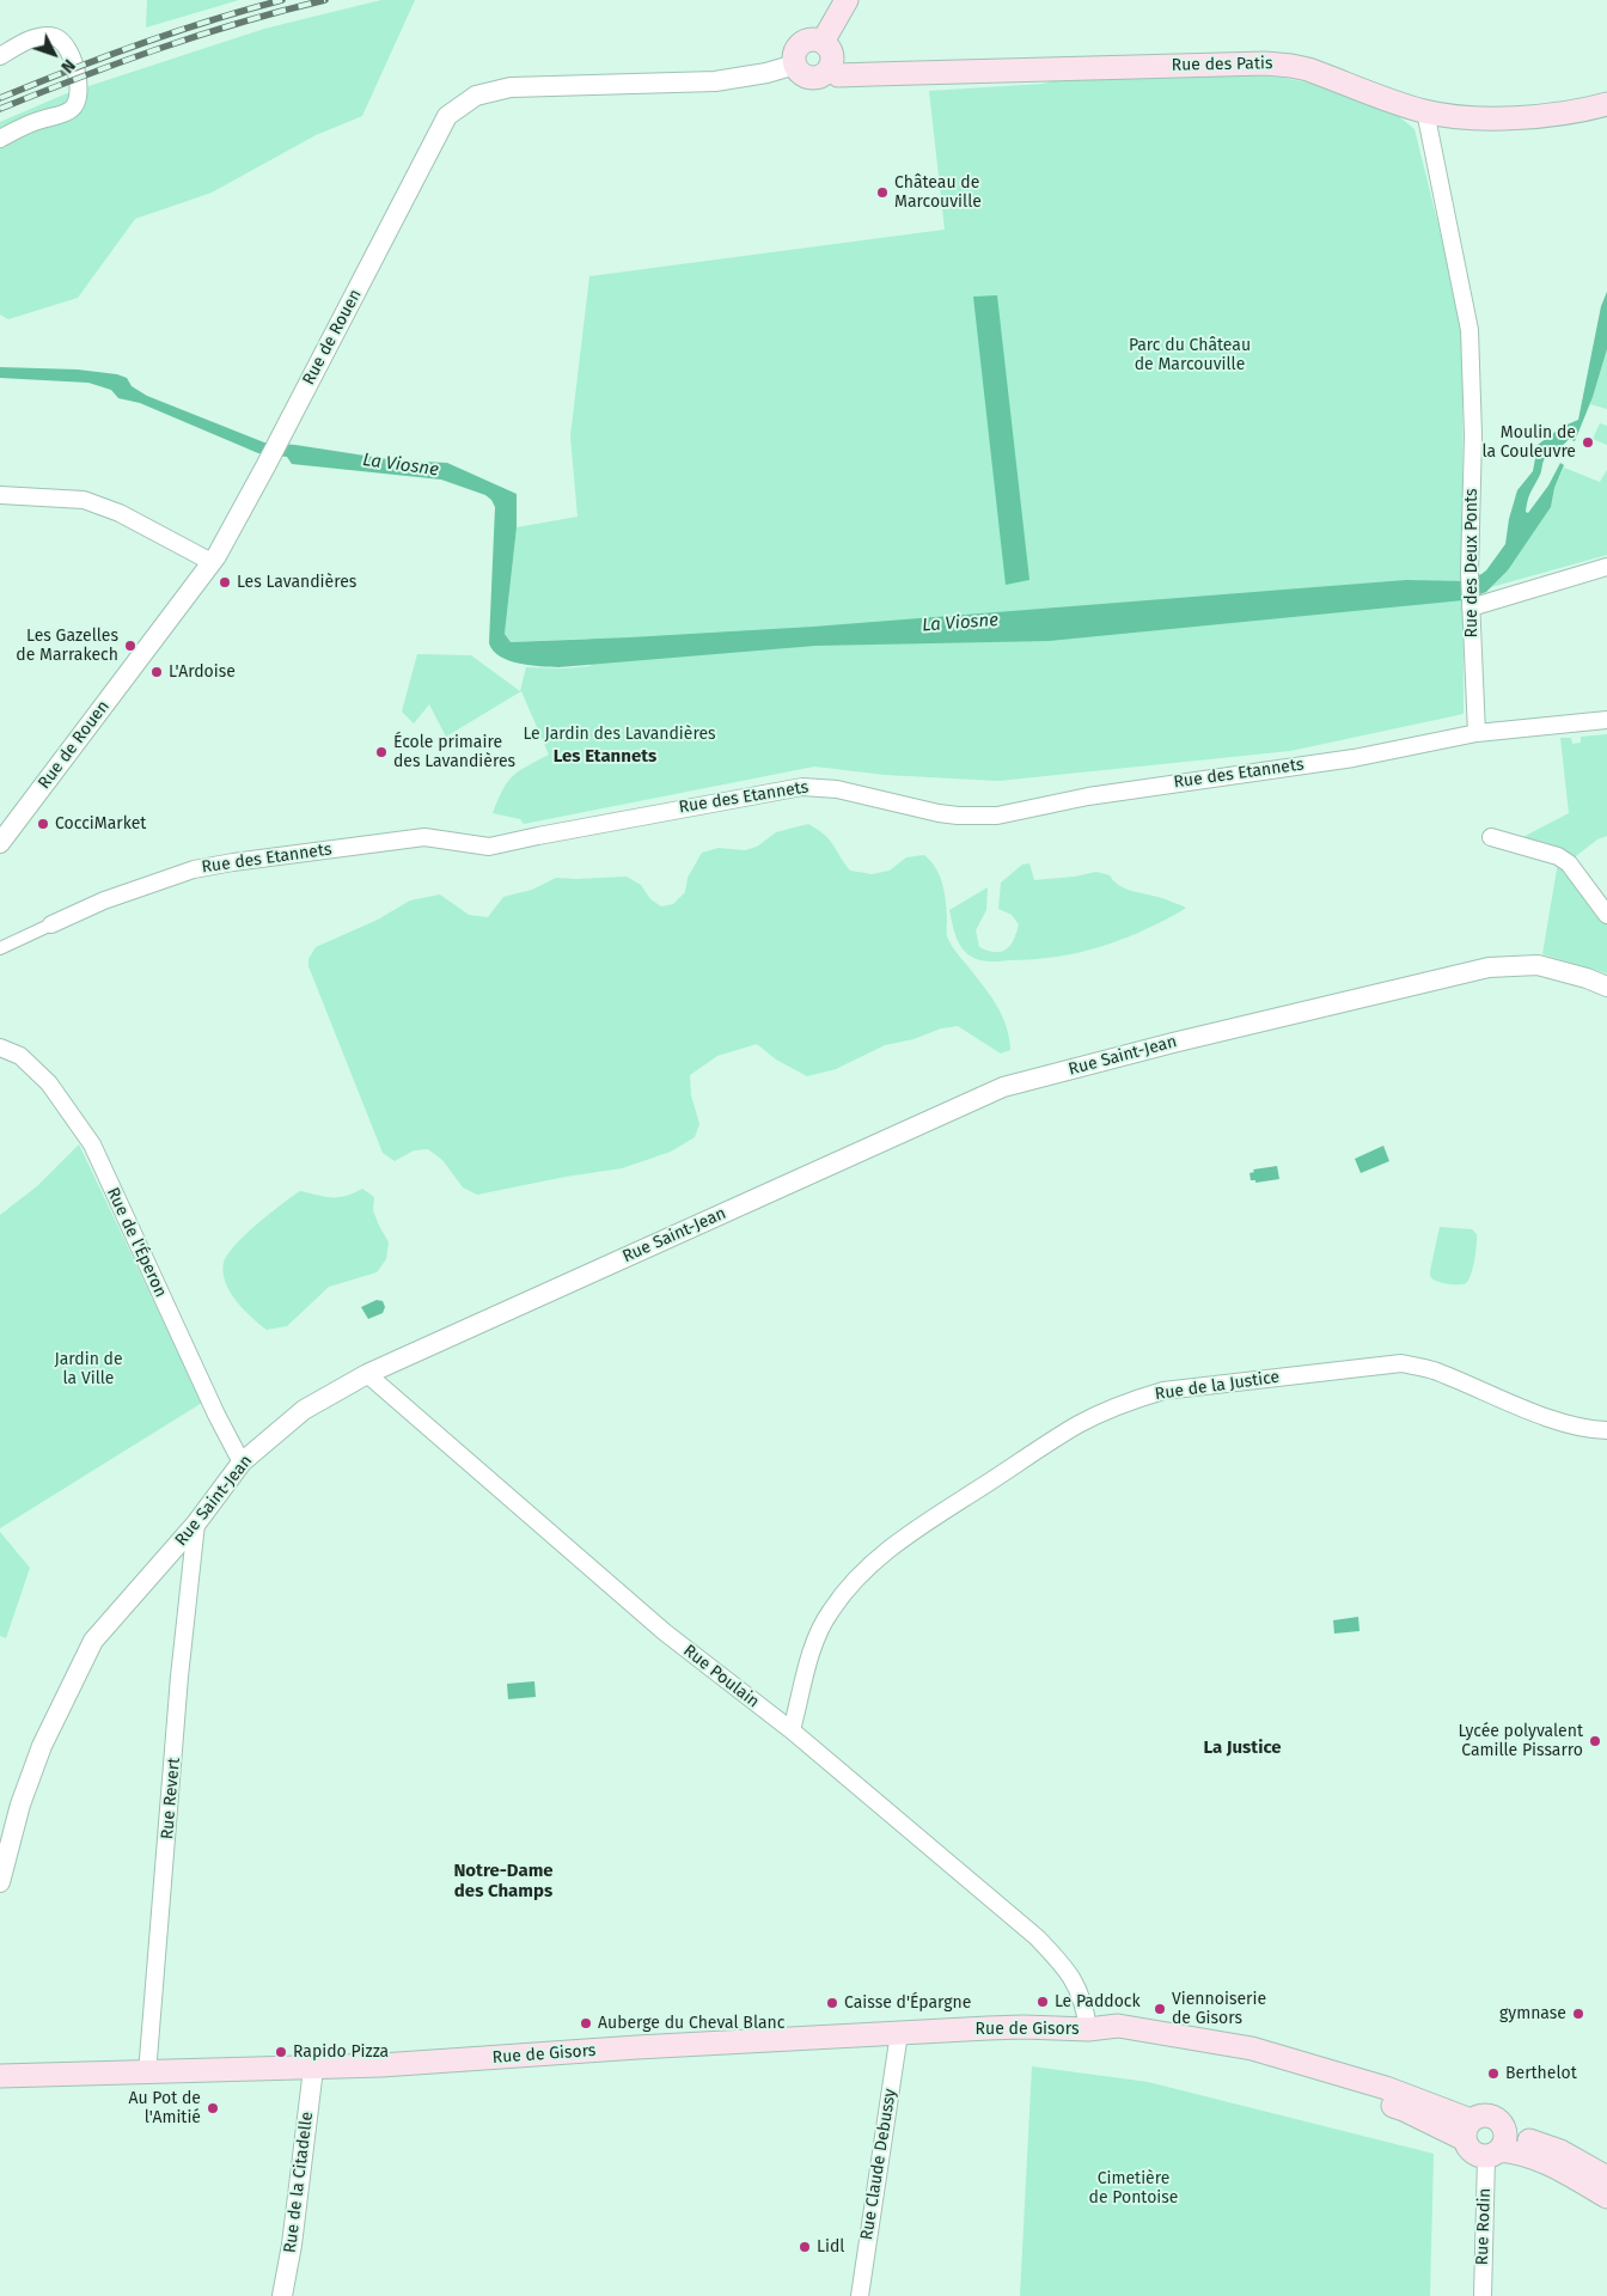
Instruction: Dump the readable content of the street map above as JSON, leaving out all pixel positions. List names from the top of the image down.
{
  "streets": {
    "main road": ["Rue des Patis", "Rue de Gisors"],
    "street": [
      "Rue de Rouen",
      "Rue des Deux Ponts",
      "Rue des Etannets",
      "Rue Saint-Jean",
      "Rue de l'Éperon",
      "Rue de la Justice",
      "Rue Poulain",
      "Rue Revert",
      "Rue Claude Debussy",
      "Rue de la Citadelle",
      "Rue Rodin"
    ]
  },
  "crossings": [
    ["Rue des Patis", "Rue de Rouen"],
    ["Rue des Patis", "Rue des Deux Ponts"],
    ["Rue des Deux Ponts", "Rue des Etannets"],
    ["Rue Saint-Jean", "Rue de l'Éperon"],
    ["Rue Saint-Jean", "Rue Poulain"],
    ["Rue Saint-Jean", "Rue Revert"],
    ["Rue de la Justice", "Rue Poulain"],
    ["Rue Poulain", "Rue de Gisors"],
    ["Rue Revert", "Rue de Gisors"],
    ["Rue de Gisors", "Rue Claude Debussy"],
    ["Rue de Gisors", "Rue de la Citadelle"],
    ["Rue de Gisors", "Rue Rodin"]
  ],
  "districts": ["Les Etannets", "La Justice", "Notre-Dame des Champs"],
  "water": ["La Viosne"],
  "parks": [
    "Parc du Château de Marcouville",
    "Le Jardin des Lavandières",
    "Jardin de la Ville",
    "Cimetière de Pontoise"
  ],
  "places": [
    "Château de Marcouville",
    "Moulin de la Couleuvre",
    "Les Lavandières",
    "Les Gazelles de Marrakech",
    "L'Ardoise",
    "École primaire des Lavandières",
    "CocciMarket",
    "Lycée polyvalent Camille Pissarro",
    "Le Paddock",
    "Caisse d'Épargne",
    "Viennoiserie de Gisors",
    "gymnase",
    "Auberge du Cheval Blanc",
    "Rapido Pizza",
    "Berthelot",
    "Au Pot de l'Amitié",
    "Lidl"
  ],
  "north": "bottom right"
}
